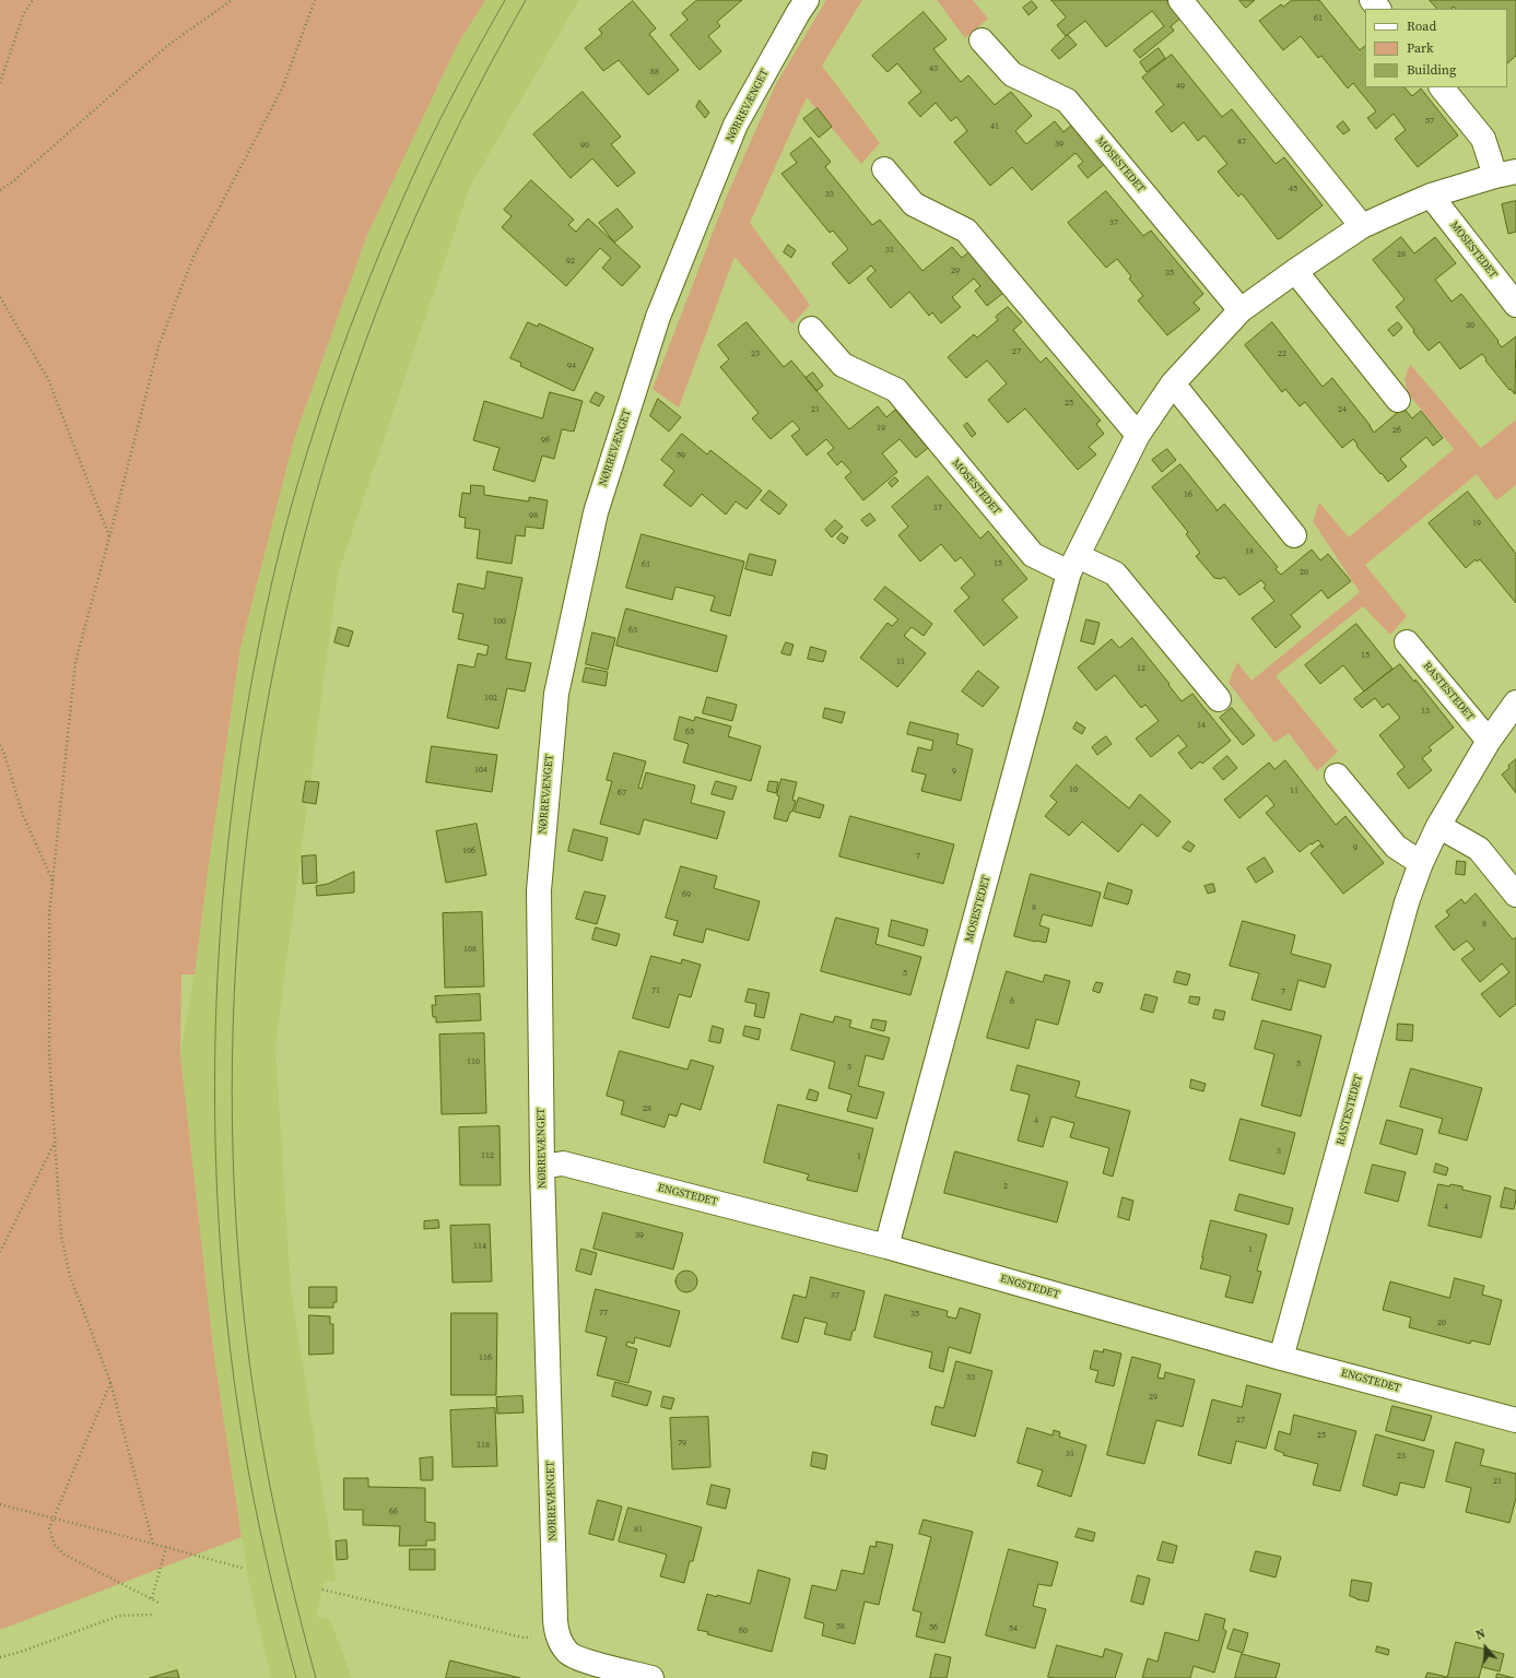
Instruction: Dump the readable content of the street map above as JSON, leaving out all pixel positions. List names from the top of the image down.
{
  "streets": {
    "street": [
      "NØRREVÆNGET",
      "MOSESTEDET",
      "RASTESTEDET",
      "ENGSTEDET"
    ]
  },
  "crossings": [
    ["NØRREVÆNGET", "ENGSTEDET"],
    ["MOSESTEDET", "ENGSTEDET"],
    ["RASTESTEDET", "ENGSTEDET"]
  ],
  "house_numbers": [
    "61",
    "43",
    "88",
    "49",
    "57",
    "41",
    "47",
    "39",
    "90",
    "45",
    "33",
    "37",
    "31",
    "28",
    "92",
    "29",
    "35",
    "30",
    "27",
    "23",
    "22",
    "94",
    "25",
    "21",
    "24",
    "19",
    "26",
    "96",
    "59",
    "16",
    "17",
    "98",
    "19",
    "18",
    "15",
    "61",
    "20",
    "100",
    "63",
    "15",
    "11",
    "12",
    "102",
    "13",
    "14",
    "65",
    "104",
    "9",
    "10",
    "11",
    "67",
    "9",
    "106",
    "7",
    "69",
    "8",
    "8",
    "108",
    "5",
    "71",
    "7",
    "6",
    "110",
    "5",
    "3",
    "28",
    "4",
    "3",
    "112",
    "1",
    "2",
    "4",
    "39",
    "114",
    "1",
    "37",
    "77",
    "35",
    "20",
    "116",
    "33",
    "29",
    "27",
    "25",
    "79",
    "118",
    "31",
    "23",
    "21",
    "66",
    "81",
    "58",
    "56",
    "54",
    "60"
  ],
  "legend": ["Road", "Park", "Building"],
  "north": "top"
}
